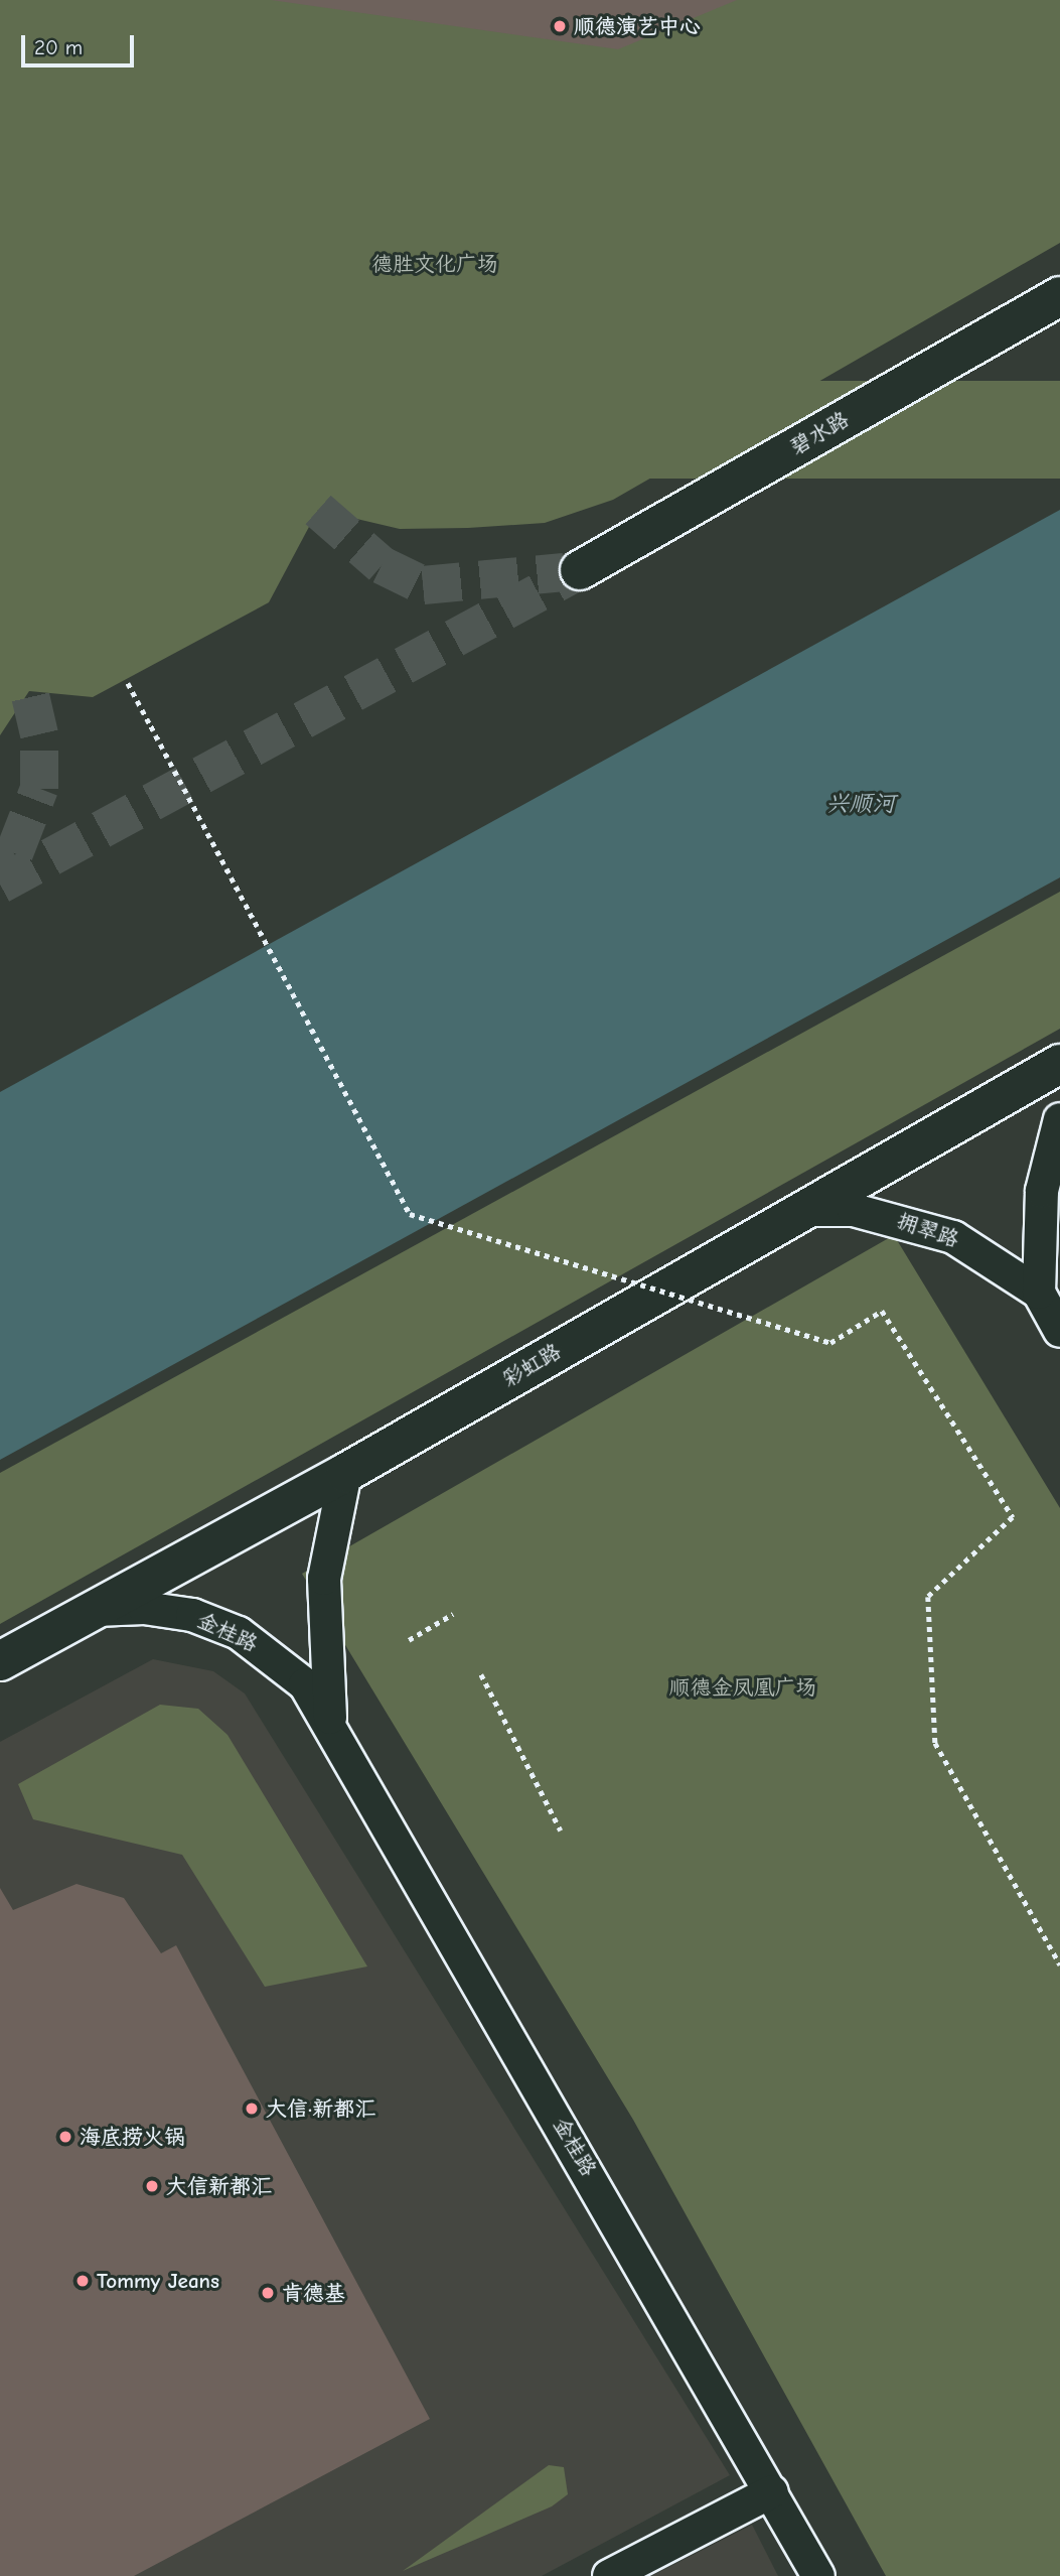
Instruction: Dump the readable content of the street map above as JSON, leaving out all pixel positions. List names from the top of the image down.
{
  "streets": {
    "main road": ["碧水路", "彩虹路"],
    "street": ["拥翠路", "金桂路"]
  },
  "crossings": [
    ["拥翠路", "彩虹路"],
    ["彩虹路", "金桂路"]
  ],
  "water": ["兴顺河"],
  "parks": ["德胜文化广场", "顺德金凤凰广场"],
  "places": [
    "顺德演艺中心",
    "大信·新都汇",
    "海底捞火锅",
    "大信新都汇",
    "Tommy Jeans",
    "肯德基"
  ],
  "scale_bar": "20 m"
}
